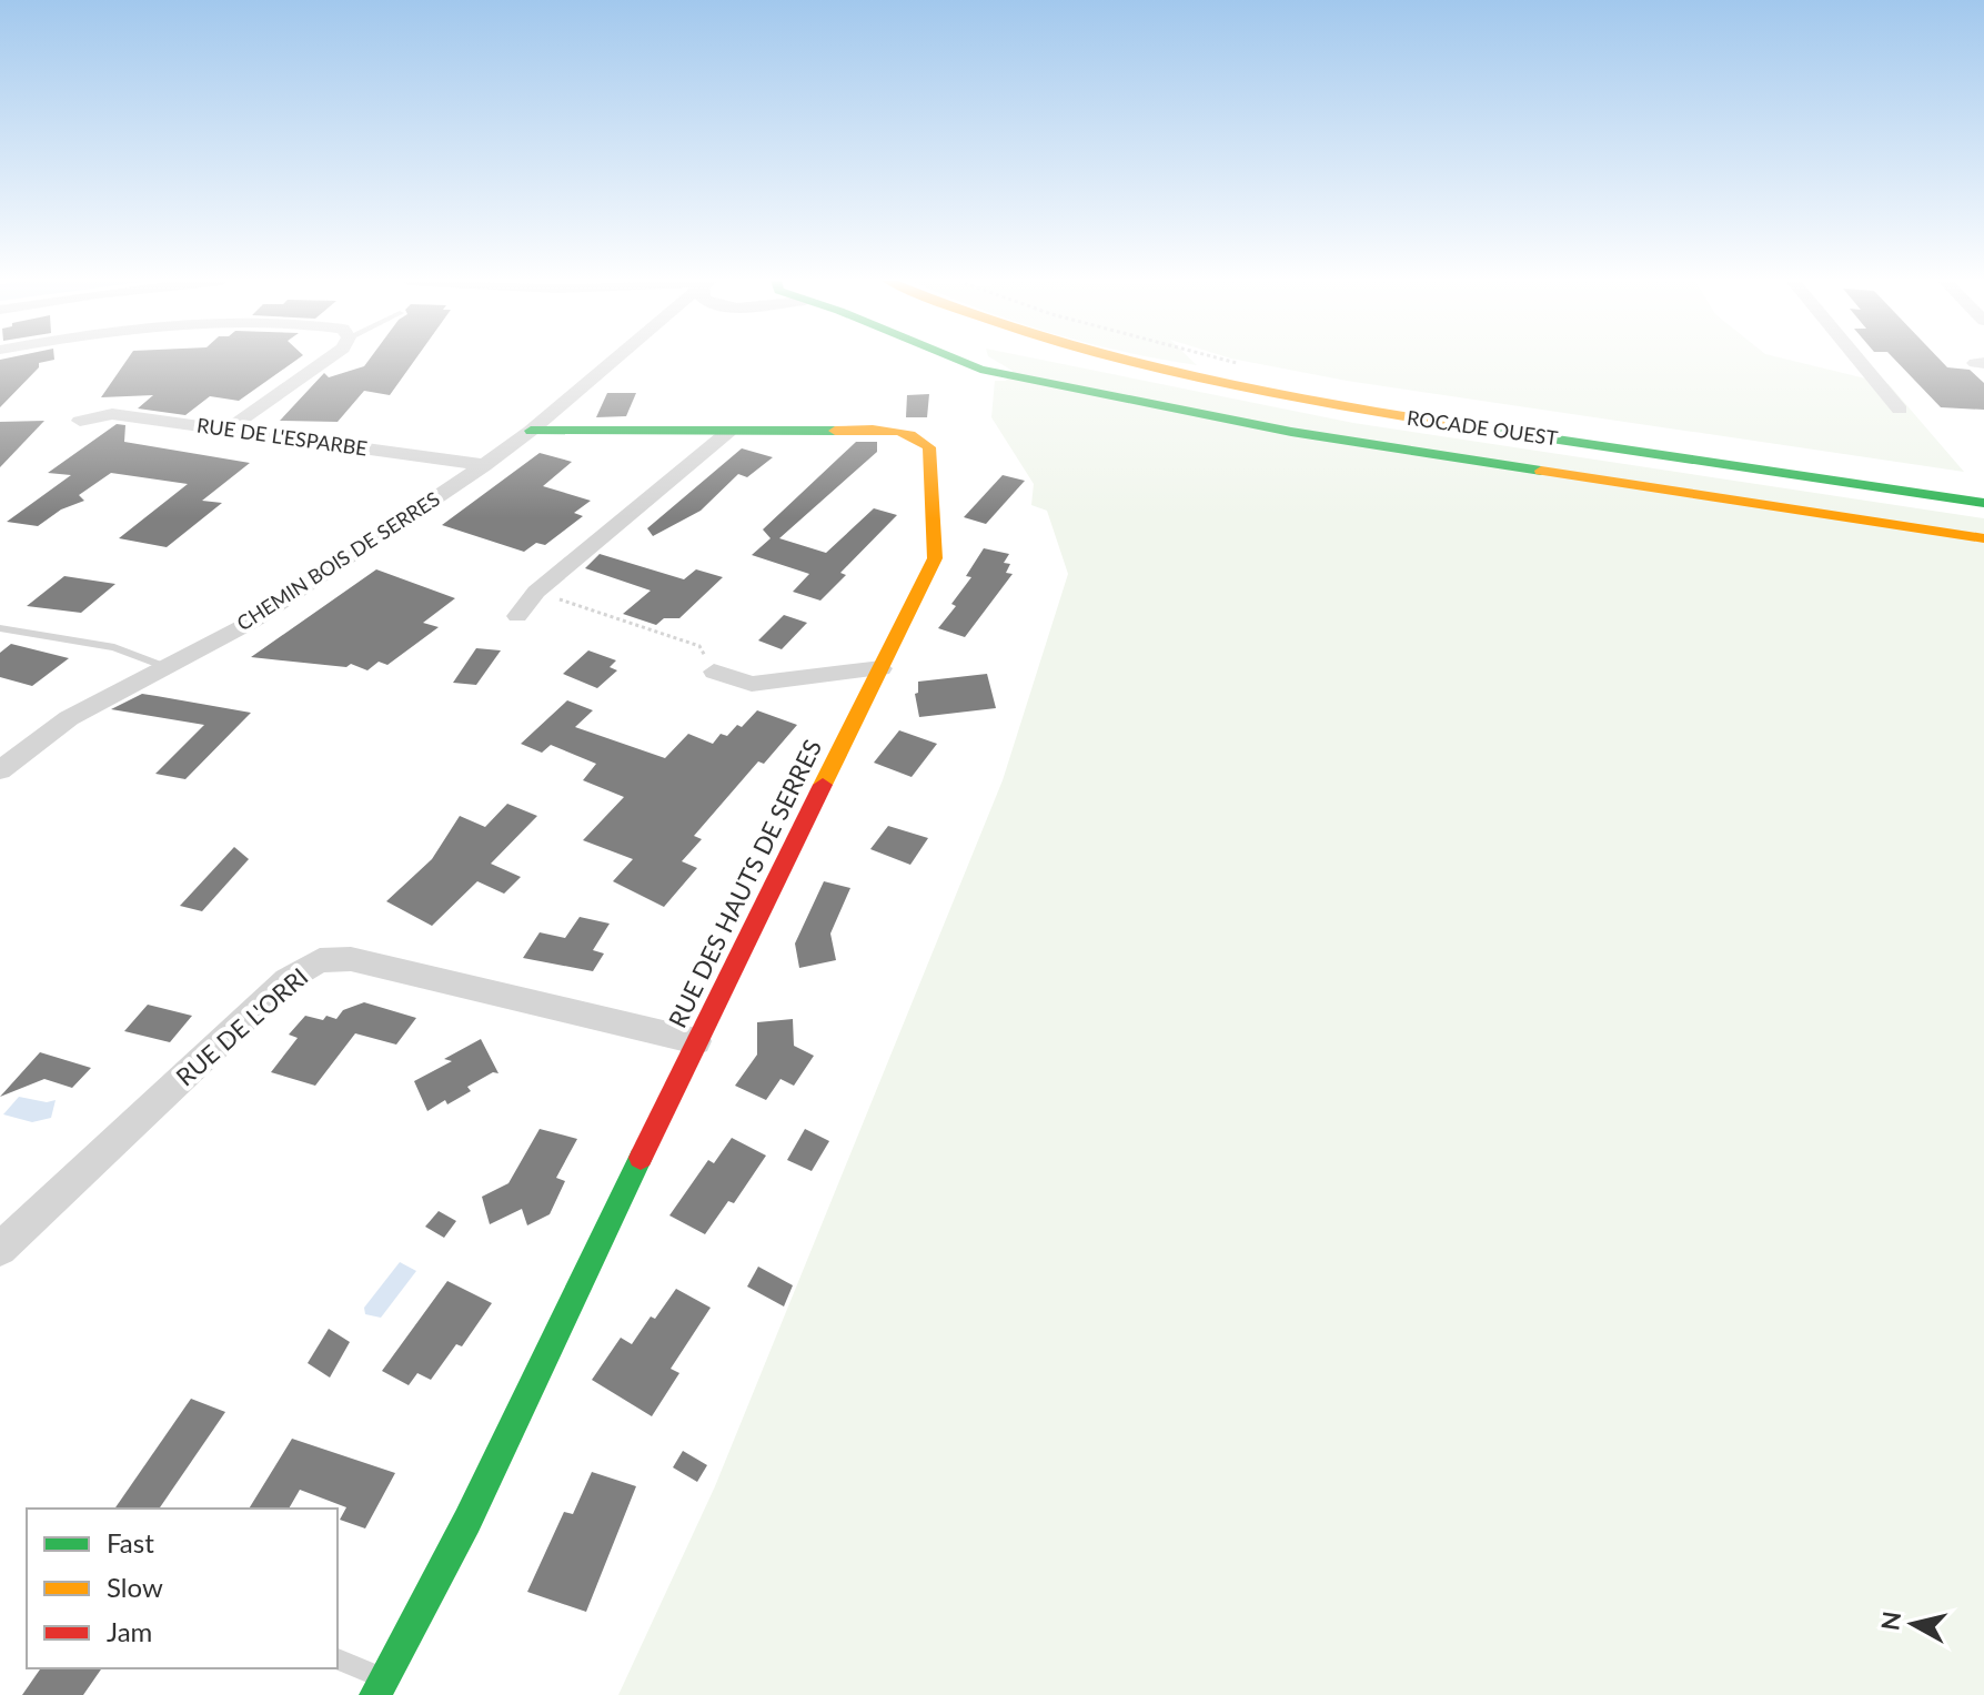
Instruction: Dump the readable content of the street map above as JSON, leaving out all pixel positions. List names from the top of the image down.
{
  "streets": {
    "street": [
      "ROCADE OUEST",
      "RUE DE L'ESPARBE",
      "CHEMIN BOIS DE SERRES",
      "RUE DES HAUTS DE SERRES",
      "RUE DE L'ORRI"
    ]
  },
  "crossings": [
    ["RUE DE L'ESPARBE", "CHEMIN BOIS DE SERRES"],
    ["CHEMIN BOIS DE SERRES", "RUE DES HAUTS DE SERRES"],
    ["RUE DES HAUTS DE SERRES", "RUE DE L'ORRI"]
  ],
  "legend": ["Fast", "Slow", "Jam"],
  "north": "left"
}
